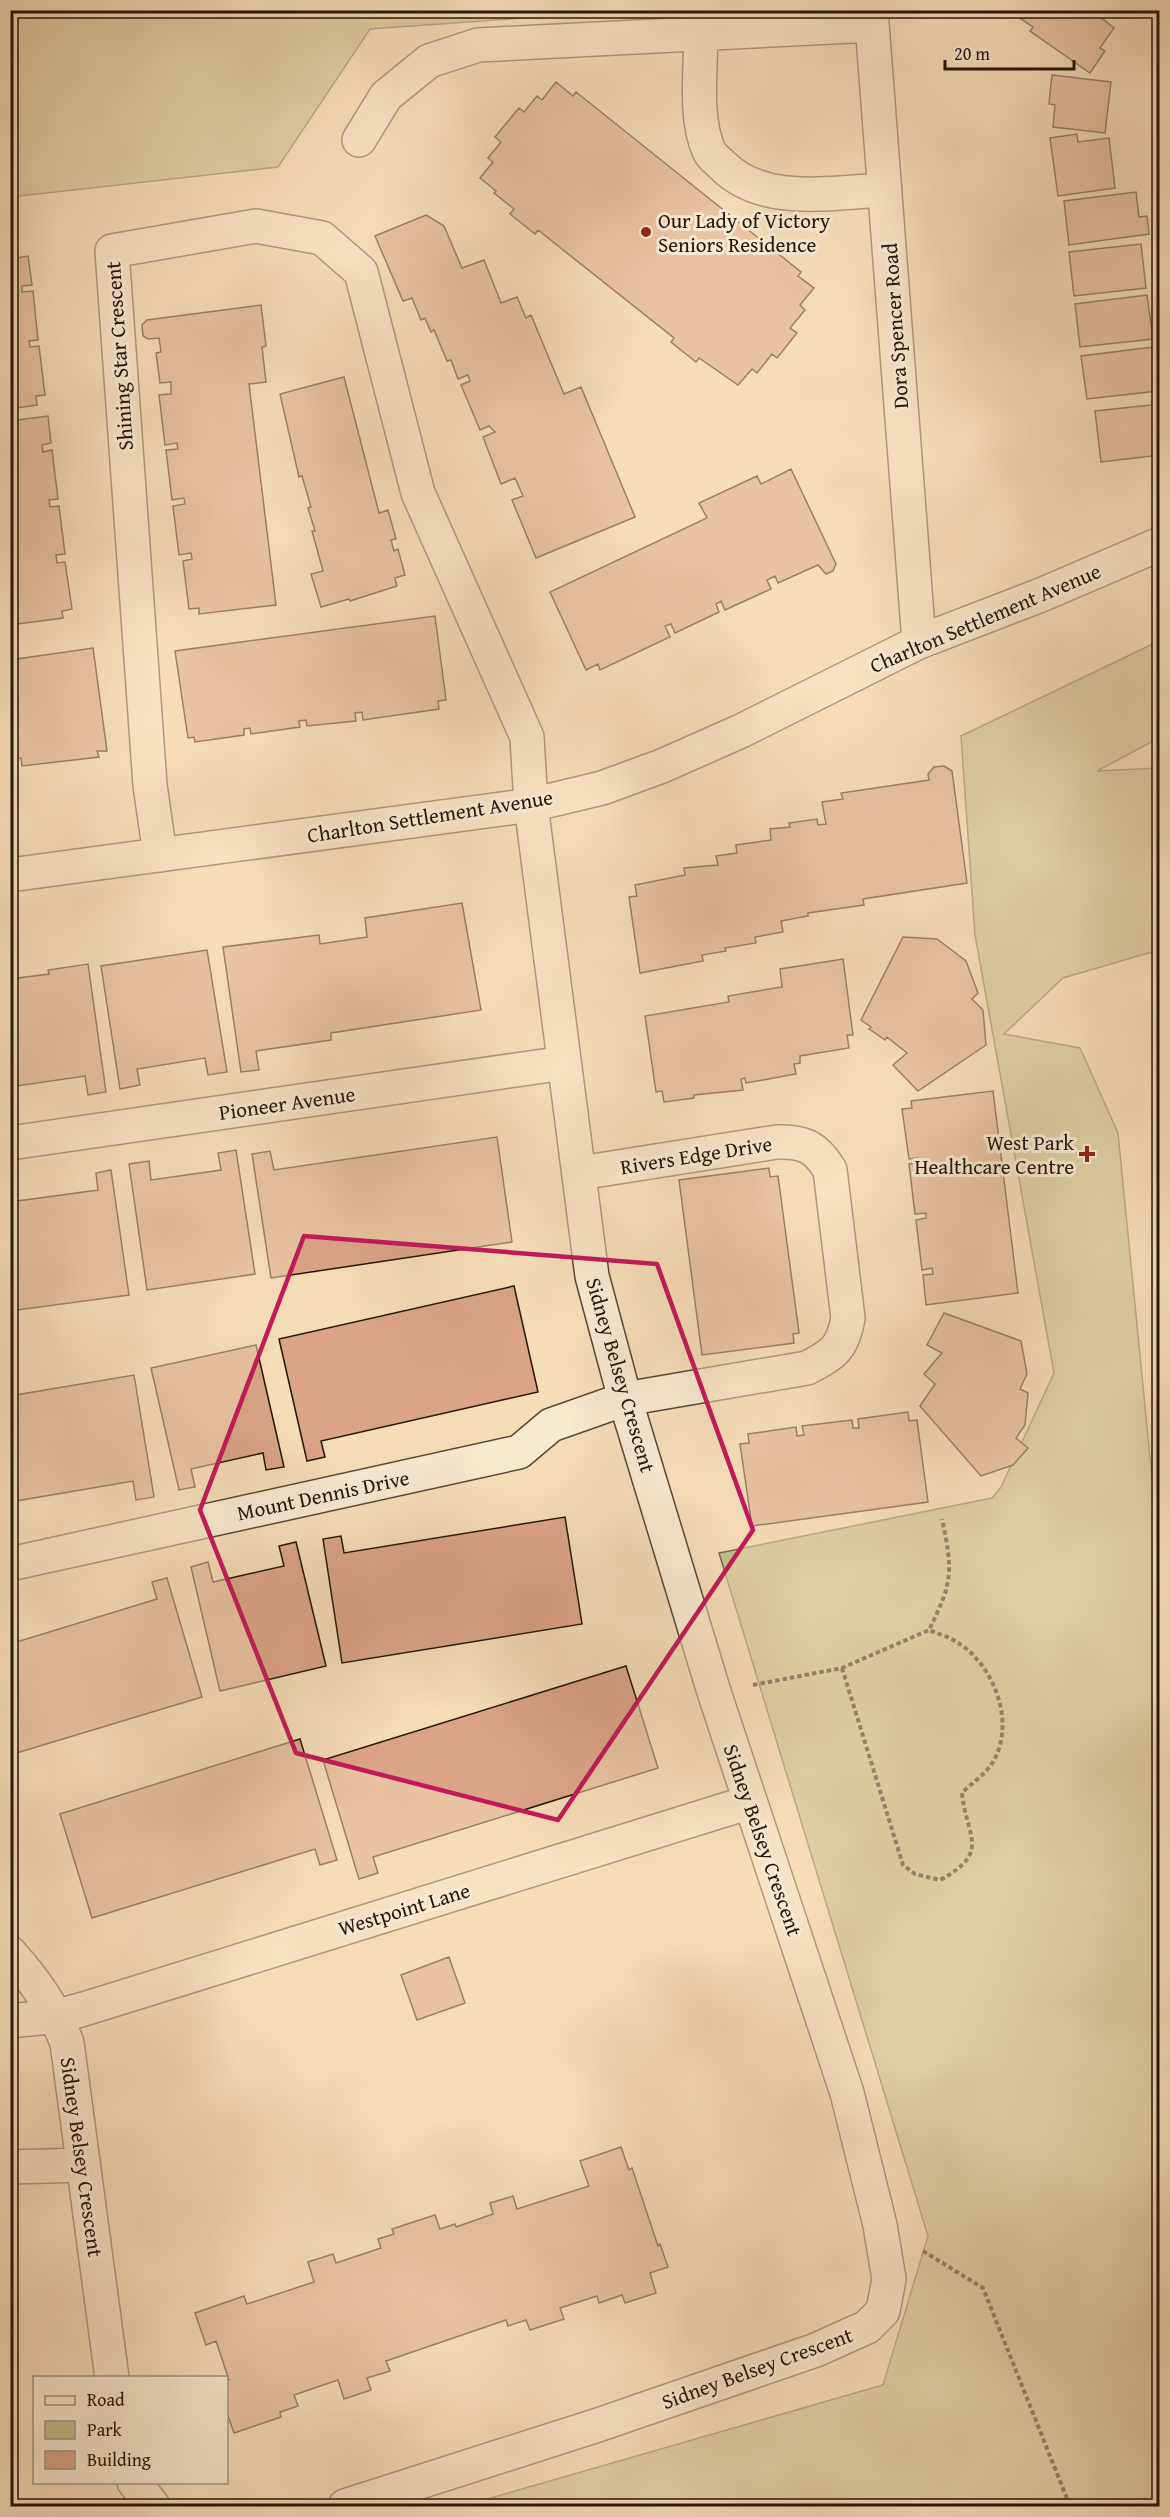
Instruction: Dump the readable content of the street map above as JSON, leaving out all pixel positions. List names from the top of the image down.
{
  "streets": {
    "street": [
      "Dora Spencer Road",
      "Shining Star Crescent",
      "Charlton Settlement Avenue",
      "Pioneer Avenue",
      "Rivers Edge Drive",
      "Sidney Belsey Crescent",
      "Mount Dennis Drive",
      "Westpoint Lane"
    ]
  },
  "crossings": [
    ["Dora Spencer Road", "Charlton Settlement Avenue"],
    ["Shining Star Crescent", "Charlton Settlement Avenue"],
    ["Shining Star Crescent", "Sidney Belsey Crescent"],
    ["Charlton Settlement Avenue", "Sidney Belsey Crescent"],
    ["Pioneer Avenue", "Sidney Belsey Crescent"],
    ["Rivers Edge Drive", "Sidney Belsey Crescent"],
    ["Rivers Edge Drive", "Mount Dennis Drive"],
    ["Sidney Belsey Crescent", "Mount Dennis Drive"],
    ["Sidney Belsey Crescent", "Westpoint Lane"]
  ],
  "places": {
    "other": ["Our Lady of Victory Seniors Residence"],
    "health": ["West Park Healthcare Centre"]
  },
  "legend": ["Road", "Park", "Building"],
  "scale_bar": "20 m"
}
